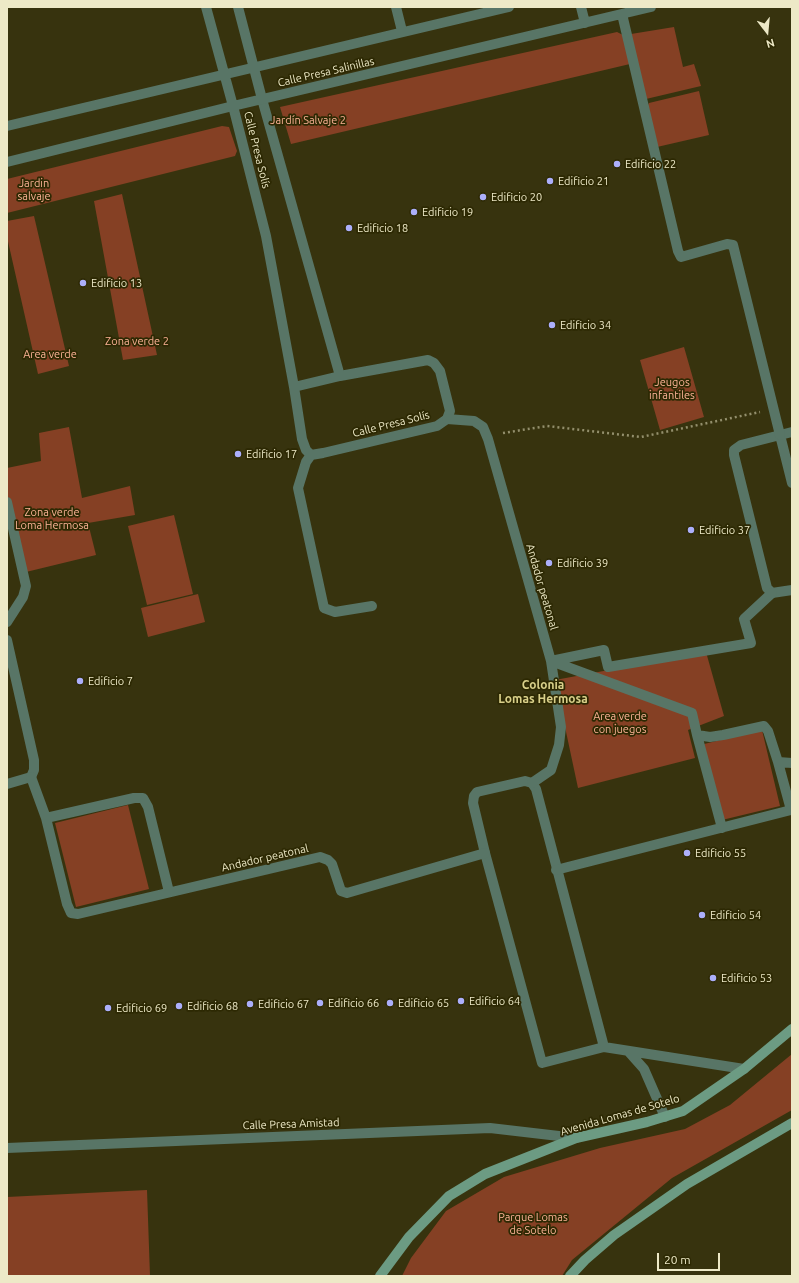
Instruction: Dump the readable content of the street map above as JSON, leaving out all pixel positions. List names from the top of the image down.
{
  "streets": {
    "main road": ["Avenida Lomas de Sotelo"],
    "street": [
      "Calle Presa Salinillas",
      "Calle Presa Solís",
      "Andador peatonal",
      "Calle Presa Amistad"
    ]
  },
  "crossings": [
    ["Calle Presa Salinillas", "Calle Presa Solís"],
    ["Calle Presa Solís", "Andador peatonal"],
    ["Avenida Lomas de Sotelo", "Calle Presa Amistad"]
  ],
  "districts": ["Colonia Lomas Hermosa"],
  "parks": [
    "Jardín Salvaje 2",
    "Jardin salvaje",
    "Zona verde 2",
    "Area verde",
    "Jeugos infantiles",
    "Zona verde Loma Hermosa",
    "Area verde con juegos",
    "Parque Lomas de Sotelo"
  ],
  "places": [
    "Edificio 22",
    "Edificio 21",
    "Edificio 20",
    "Edificio 19",
    "Edificio 18",
    "Edificio 13",
    "Edificio 34",
    "Edificio 17",
    "Edificio 37",
    "Edificio 39",
    "Edificio 7",
    "Edificio 55",
    "Edificio 54",
    "Edificio 53",
    "Edificio 64",
    "Edificio 66",
    "Edificio 65",
    "Edificio 67",
    "Edificio 68",
    "Edificio 69"
  ],
  "scale_bar": "20 m",
  "north": "bottom"
}
